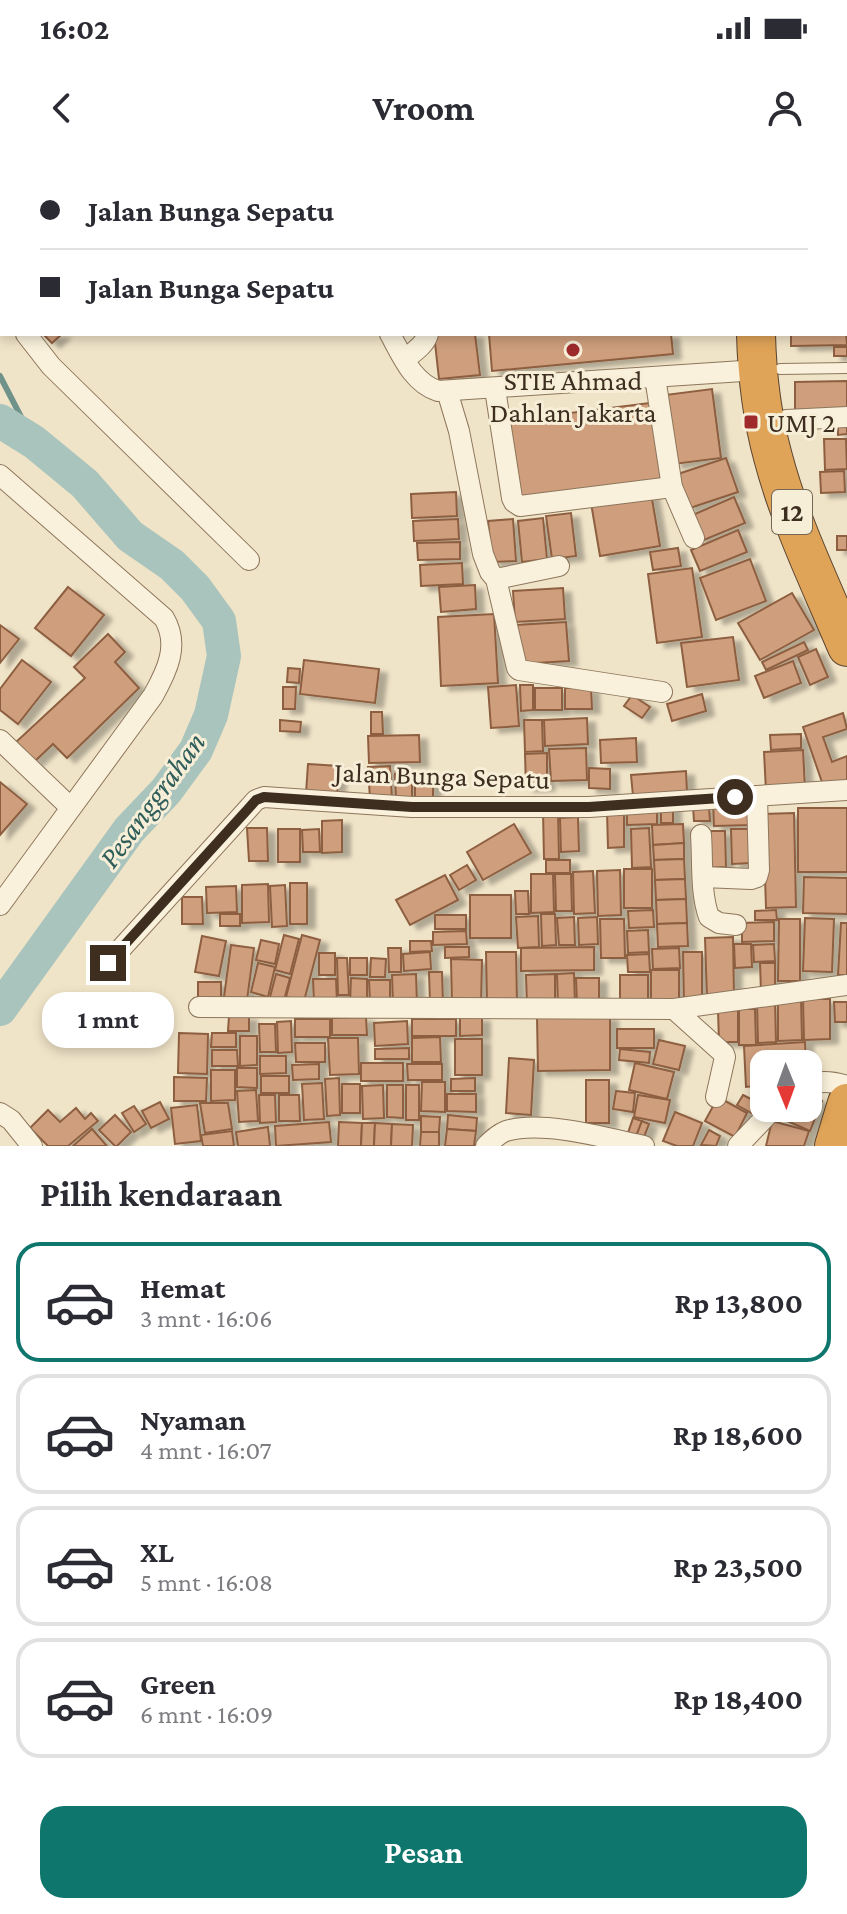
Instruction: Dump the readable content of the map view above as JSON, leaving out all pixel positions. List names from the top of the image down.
{
  "streets": {
    "highway": ["12"],
    "street": ["Jalan Bunga Sepatu"]
  },
  "water": ["Pesanggrahan"],
  "places": {
    "other": ["STIE Ahmad Dahlan Jakarta"],
    "transit": ["UMJ 2"]
  },
  "north": "bottom",
  "page": {
    "status": "16:02",
    "header": "Vroom",
    "banner": ["Jalan Bunga Sepatu", "Jalan Bunga Sepatu"],
    "bubble": "1 mnt",
    "heading": "Pilih kendaraan",
    "list": [
      {
        "name": "Hemat",
        "note": "3 mnt · 16:06",
        "value": "Rp 13,800"
      },
      {
        "name": "Nyaman",
        "note": "4 mnt · 16:07",
        "value": "Rp 18,600"
      },
      {
        "name": "XL",
        "note": "5 mnt · 16:08",
        "value": "Rp 23,500"
      },
      {
        "name": "Green",
        "note": "6 mnt · 16:09",
        "value": "Rp 18,400"
      }
    ],
    "buttons": "Pesan"
  }
}
